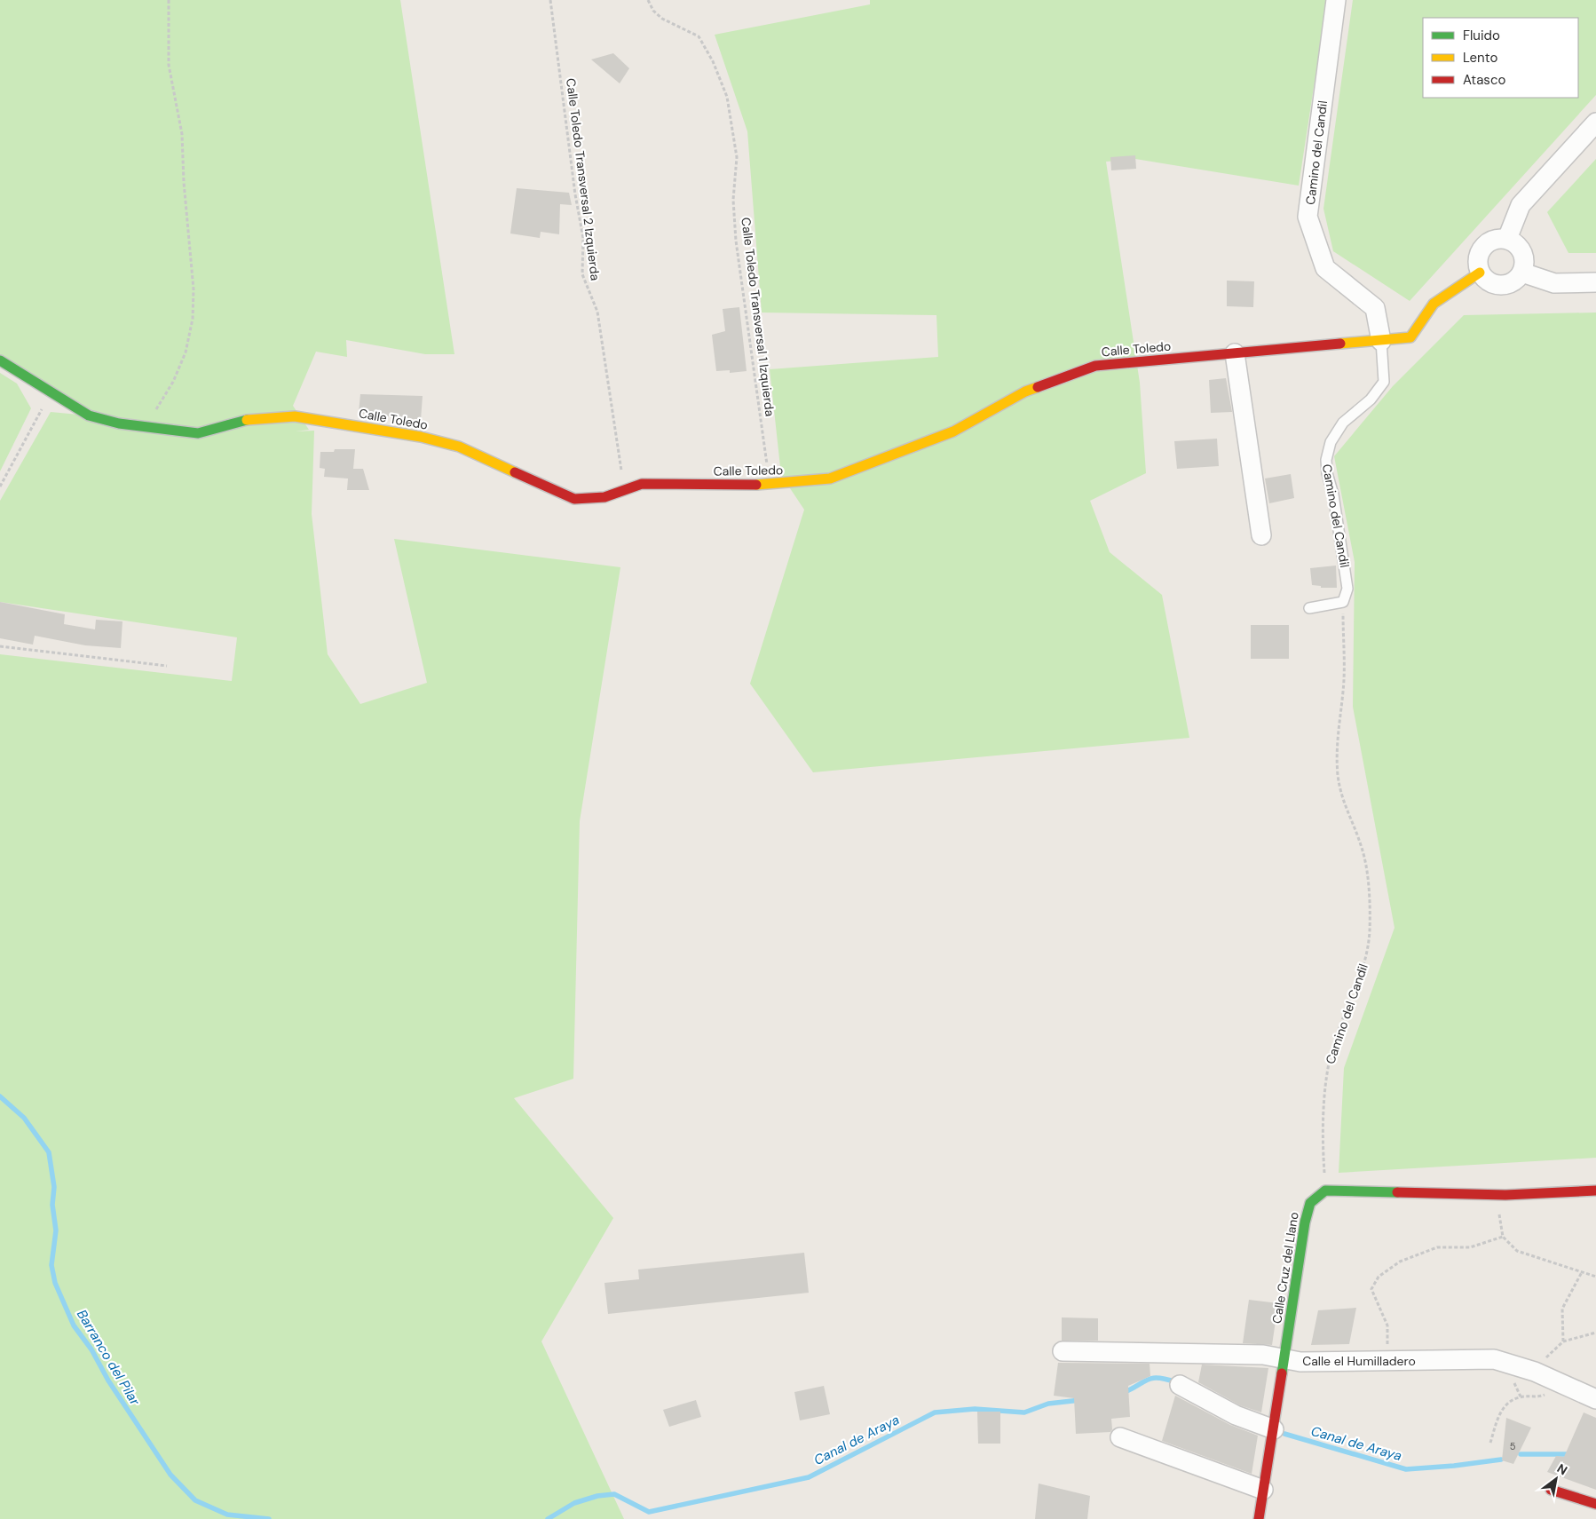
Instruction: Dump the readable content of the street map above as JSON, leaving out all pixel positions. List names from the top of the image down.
{
  "streets": {
    "street": [
      "Camino del Candil",
      "Calle Toledo",
      "Calle Cruz del Llano",
      "Calle el Humilladero"
    ],
    "path": ["Calle Toledo Transversal 2 Izquierda", "Calle Toledo Transversal 1 Izquierda"]
  },
  "crossings": [
    ["Camino del Candil", "Calle Toledo"],
    ["Camino del Candil", "Calle Cruz del Llano"],
    ["Calle Toledo Transversal 2 Izquierda", "Calle Toledo"],
    ["Calle Toledo Transversal 1 Izquierda", "Calle Toledo"],
    ["Calle Cruz del Llano", "Calle el Humilladero"]
  ],
  "water": ["Barranco del Pilar", "Canal de Araya"],
  "house_numbers": ["5"],
  "legend": ["Fluido", "Lento", "Atasco"],
  "north": "top right"
}
